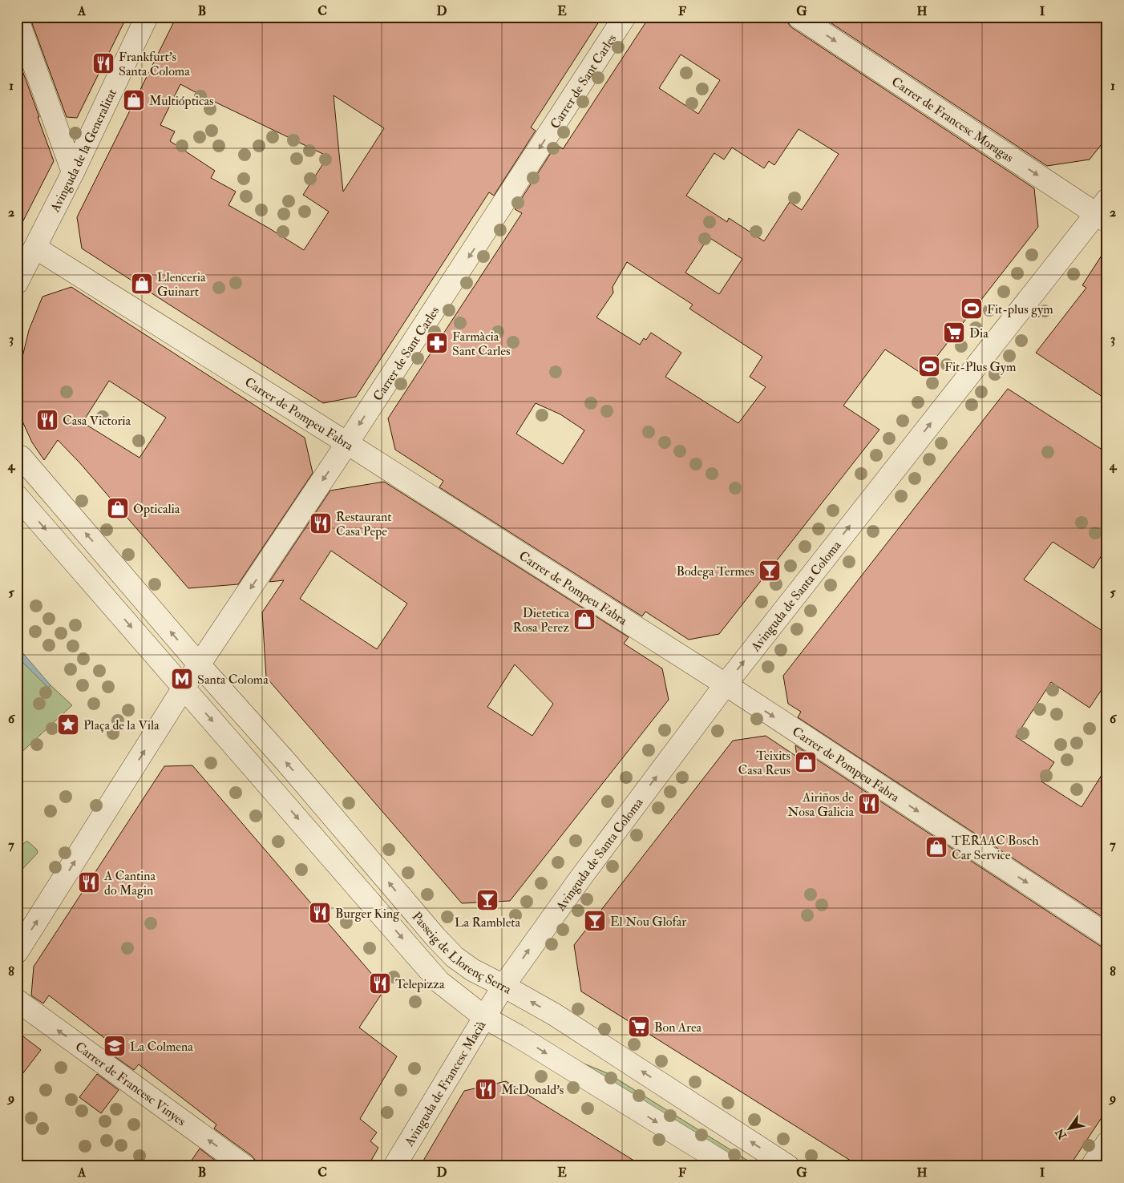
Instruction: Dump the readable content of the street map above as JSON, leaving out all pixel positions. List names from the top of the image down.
{
  "streets": {
    "street": [
      "Carrer de Sant Carles",
      "Carrer de Francesc Moragas",
      "Avinguda de la Generalitat",
      "Carrer de Pompeu Fabra",
      "Avinguda de Santa Coloma",
      "Passeig de Llorenç Serra",
      "Avinguda de Francesc Macià",
      "Carrer de Francesc Vinyes"
    ]
  },
  "crossings": [
    ["Carrer de Sant Carles", "Carrer de Pompeu Fabra"],
    ["Carrer de Sant Carles", "Passeig de Llorenç Serra"],
    ["Carrer de Francesc Moragas", "Avinguda de Santa Coloma"],
    ["Avinguda de la Generalitat", "Carrer de Pompeu Fabra"],
    ["Carrer de Pompeu Fabra", "Avinguda de Santa Coloma"],
    ["Avinguda de Santa Coloma", "Passeig de Llorenç Serra"],
    ["Avinguda de Santa Coloma", "Avinguda de Francesc Macià"],
    ["Passeig de Llorenç Serra", "Avinguda de Francesc Macià"]
  ],
  "one_way": [
    "Carrer de Sant Carles",
    "Carrer de Francesc Moragas",
    "Carrer de Pompeu Fabra",
    "Avinguda de Santa Coloma",
    "Carrer de Francesc Vinyes"
  ],
  "places": {
    "restaurant": [
      "Frankfurt's Santa Coloma",
      "Casa Victoria",
      "Restaurant Casa Pepe",
      "Airiños de Nosa Galicia",
      "A Cantina do Magin",
      "Burger King",
      "Telepizza",
      "McDonald's"
    ],
    "shop": [
      "Multiópticas",
      "Llenceria Guinart",
      "Opticalia",
      "Dietetica Rosa Perez",
      "Teixits Casa Reus",
      "TERAAC Bosch Car Service"
    ],
    "sports": ["Fit-plus gym", "Fit-Plus Gym"],
    "supermarket": ["Dia", "Bon Area"],
    "pharmacy": ["Farmàcia Sant Carles"],
    "bar": ["Bodega Termes", "La Rambleta", "El Nou Glofar"],
    "metro station": ["Santa Coloma"],
    "place": ["Plaça de la Vila"],
    "school or university": ["La Colmena"]
  },
  "north": "bottom left",
  "grid": {
    "columns": [
      "A",
      "B",
      "C",
      "D",
      "E",
      "F",
      "G",
      "H",
      "I"
    ],
    "rows": [
      "1",
      "2",
      "3",
      "4",
      "5",
      "6",
      "7",
      "8",
      "9"
    ]
  }
}
